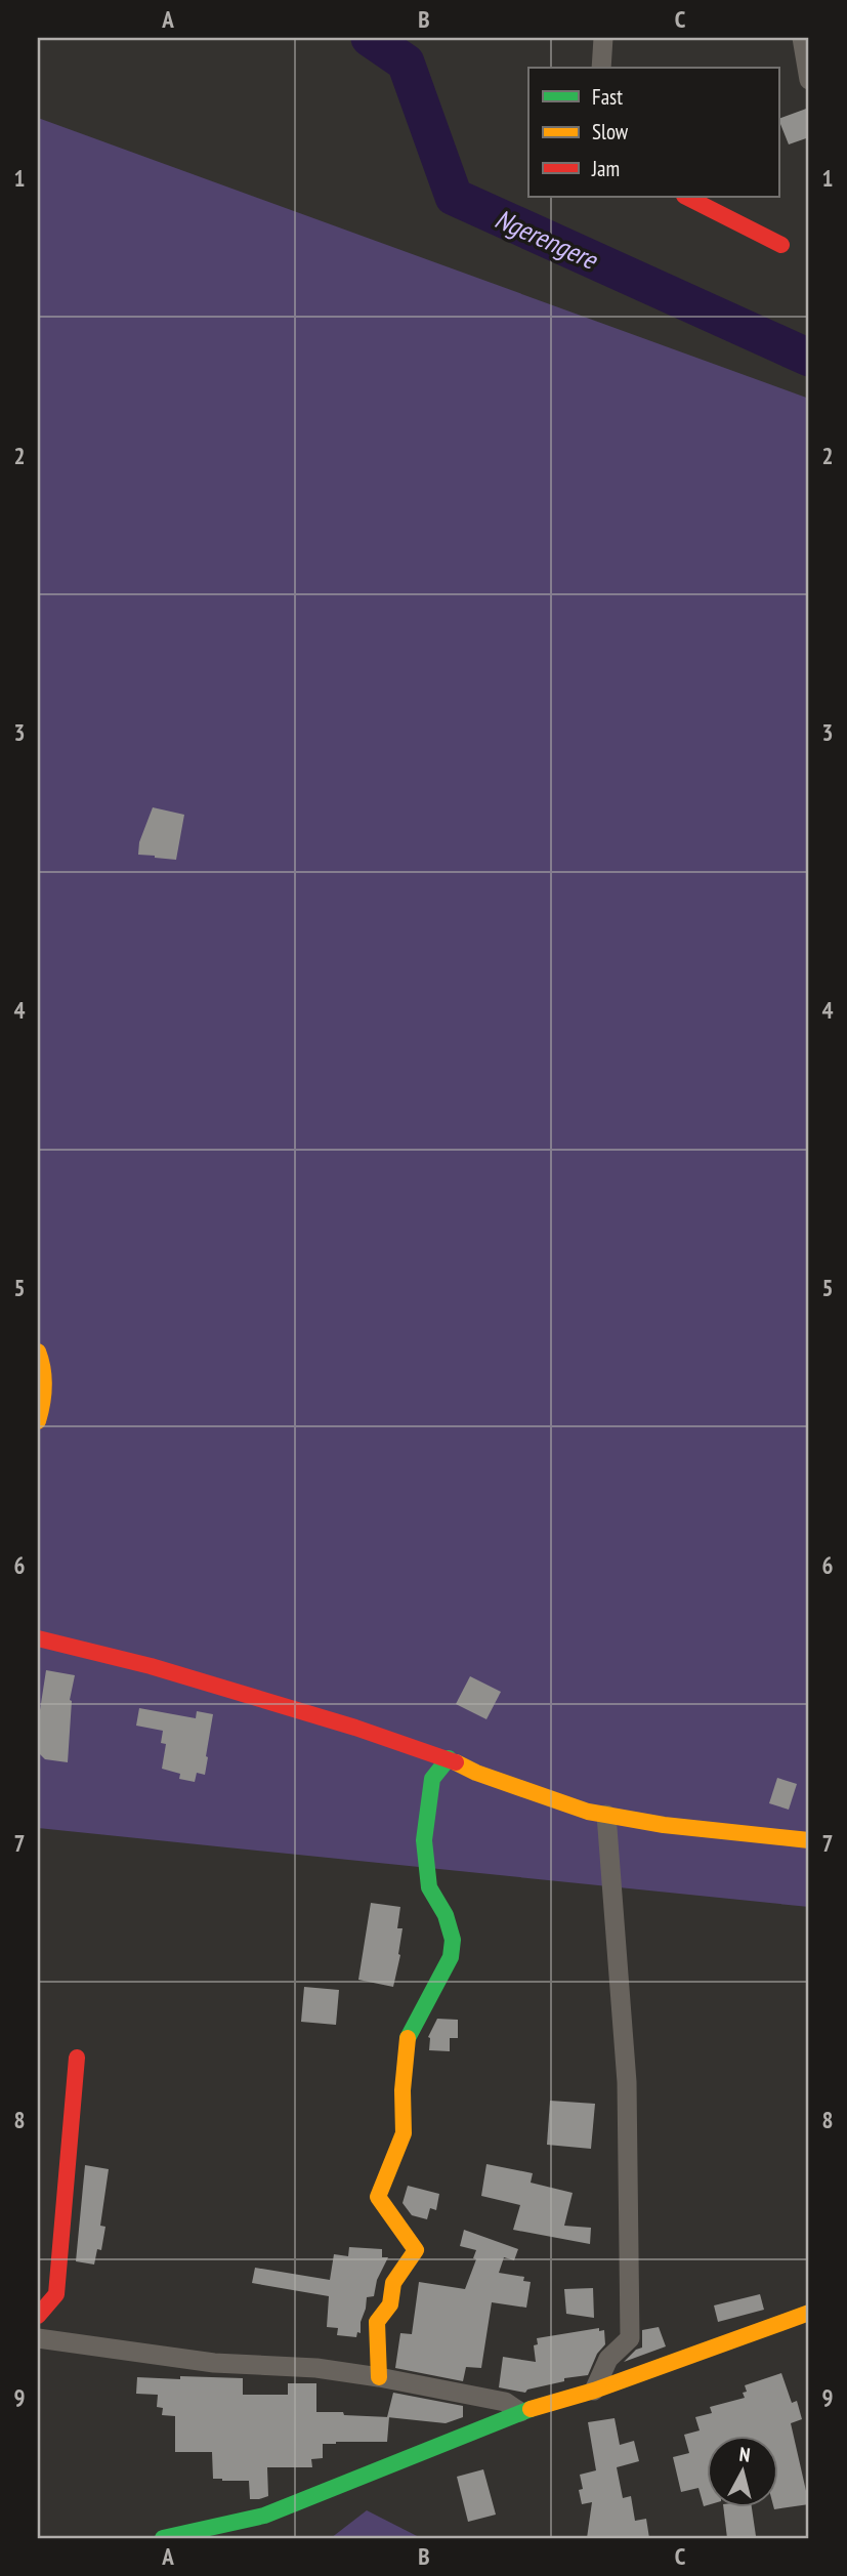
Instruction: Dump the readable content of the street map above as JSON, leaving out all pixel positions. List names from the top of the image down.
{
  "water": ["Ngerengere"],
  "legend": ["Fast", "Slow", "Jam"],
  "north": "top",
  "grid": {
    "columns": ["A", "B", "C"],
    "rows": [
      "1",
      "2",
      "3",
      "4",
      "5",
      "6",
      "7",
      "8",
      "9"
    ]
  }
}
